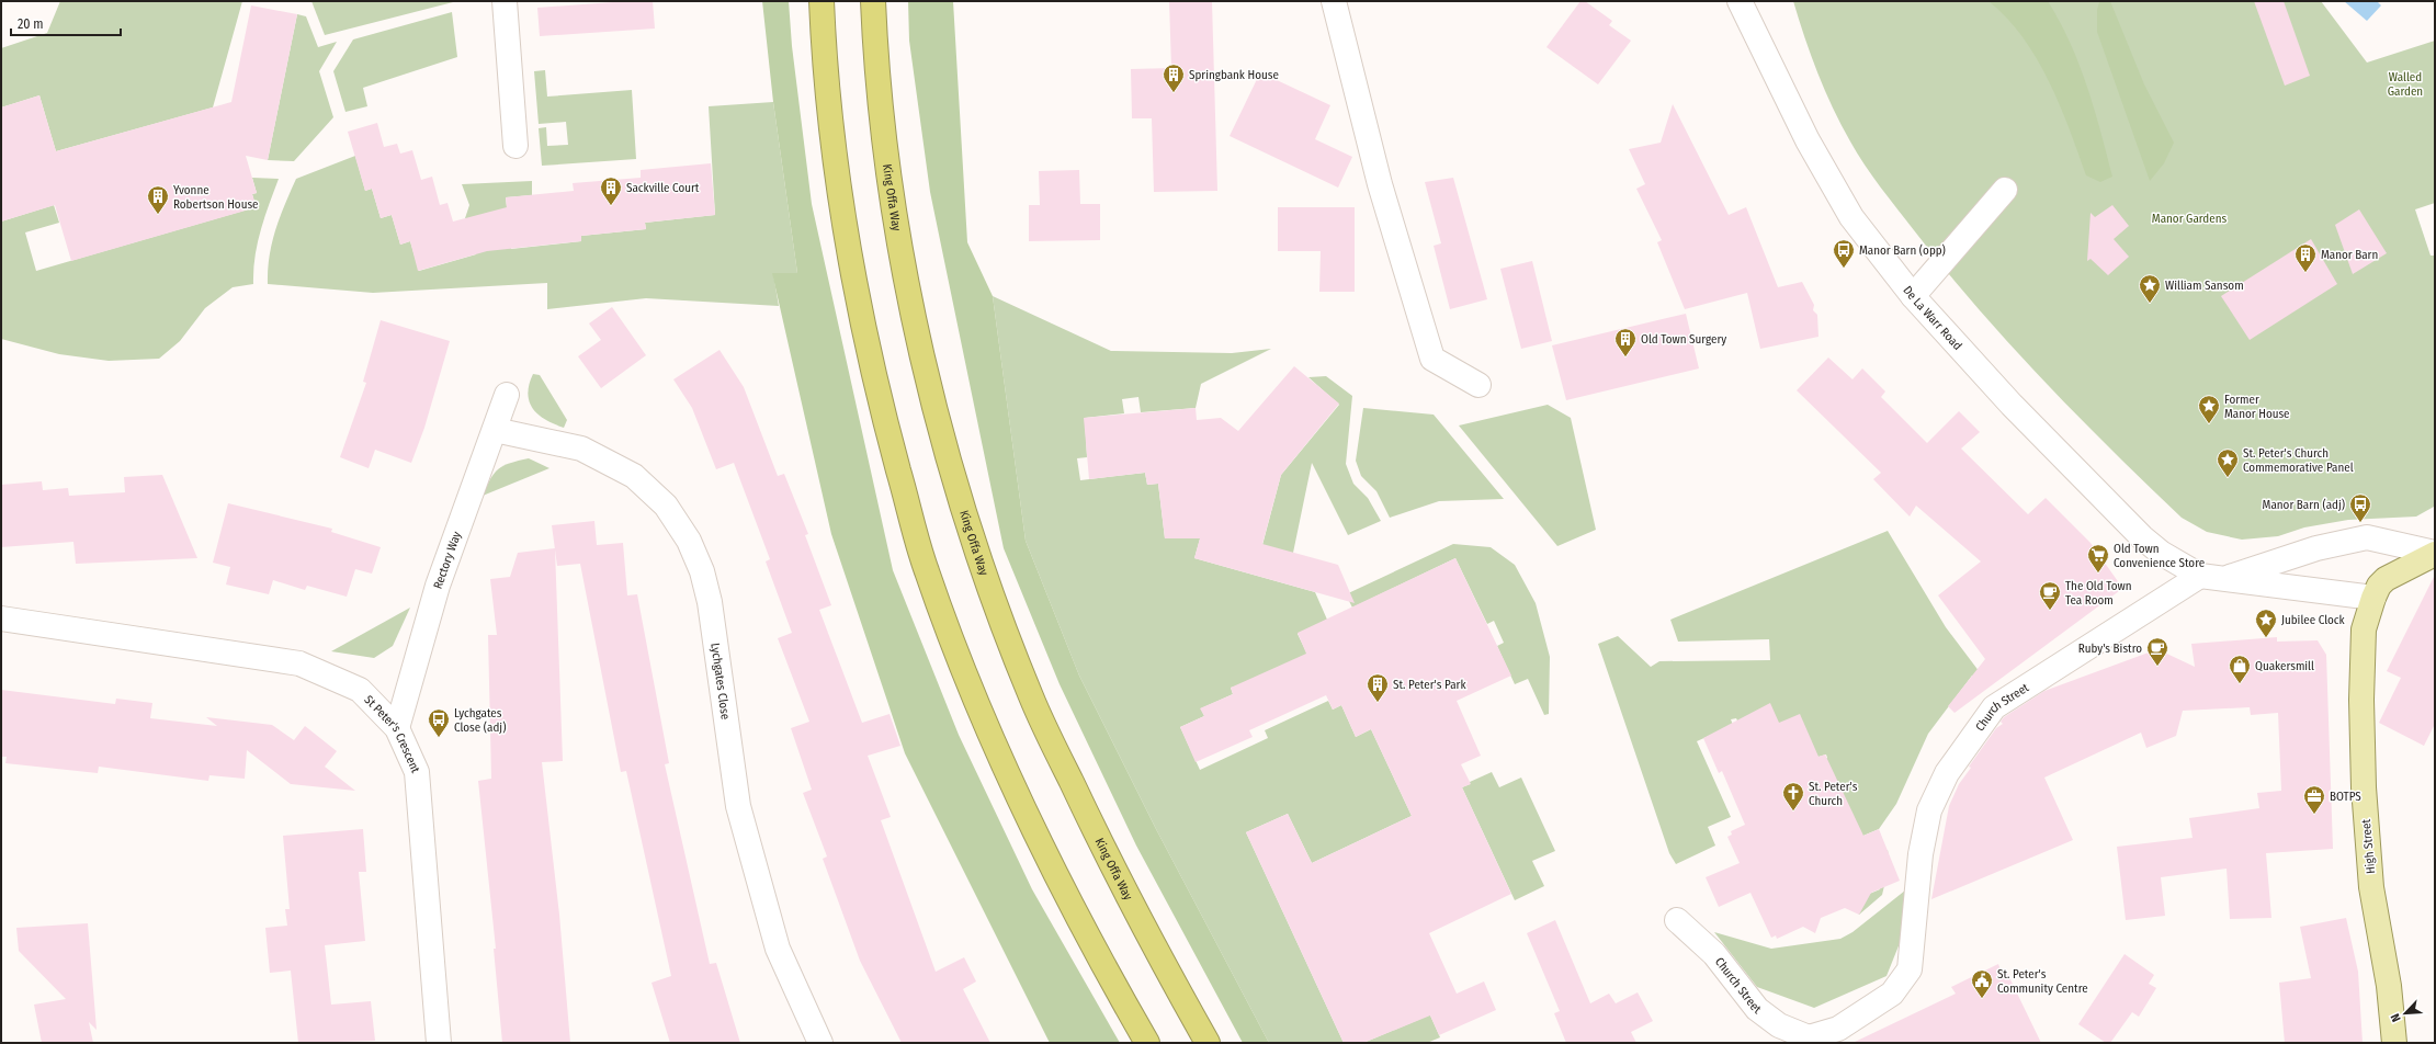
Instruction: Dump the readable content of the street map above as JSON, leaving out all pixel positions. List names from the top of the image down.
{
  "streets": {
    "highway": ["King Offa Way"],
    "main road": ["High Street"],
    "street": [
      "De La Warr Road",
      "Rectory Way",
      "Lychgates Close",
      "Church Street",
      "St Peter's Crescent"
    ]
  },
  "crossings": [
    ["De La Warr Road", "Church Street"],
    ["Rectory Way", "Lychgates Close"],
    ["Rectory Way", "St Peter's Crescent"],
    ["Church Street", "High Street"]
  ],
  "parks": ["Walled Garden", "Manor Gardens"],
  "places": {
    "building": [
      "Springbank House",
      "Sackville Court",
      "Yvonne Robertson House",
      "Manor Barn",
      "Old Town Surgery",
      "St. Peter's Park"
    ],
    "bus stop": ["Manor Barn (opp)", "Manor Barn (adj)", "Lychgates Close (adj)"],
    "place": [
      "William Sansom",
      "Former Manor House",
      "St. Peter's Church Commemorative Panel",
      "Jubilee Clock"
    ],
    "supermarket": ["Old Town Convenience Store"],
    "cafe": ["The Old Town Tea Room", "Ruby's Bistro"],
    "shop": ["Quakersmill"],
    "church": ["St. Peter's Church"],
    "office": ["BOTPS"],
    "public building": ["St. Peter's Community Centre"]
  },
  "scale_bar": "20 m",
  "north": "bottom left"
}
